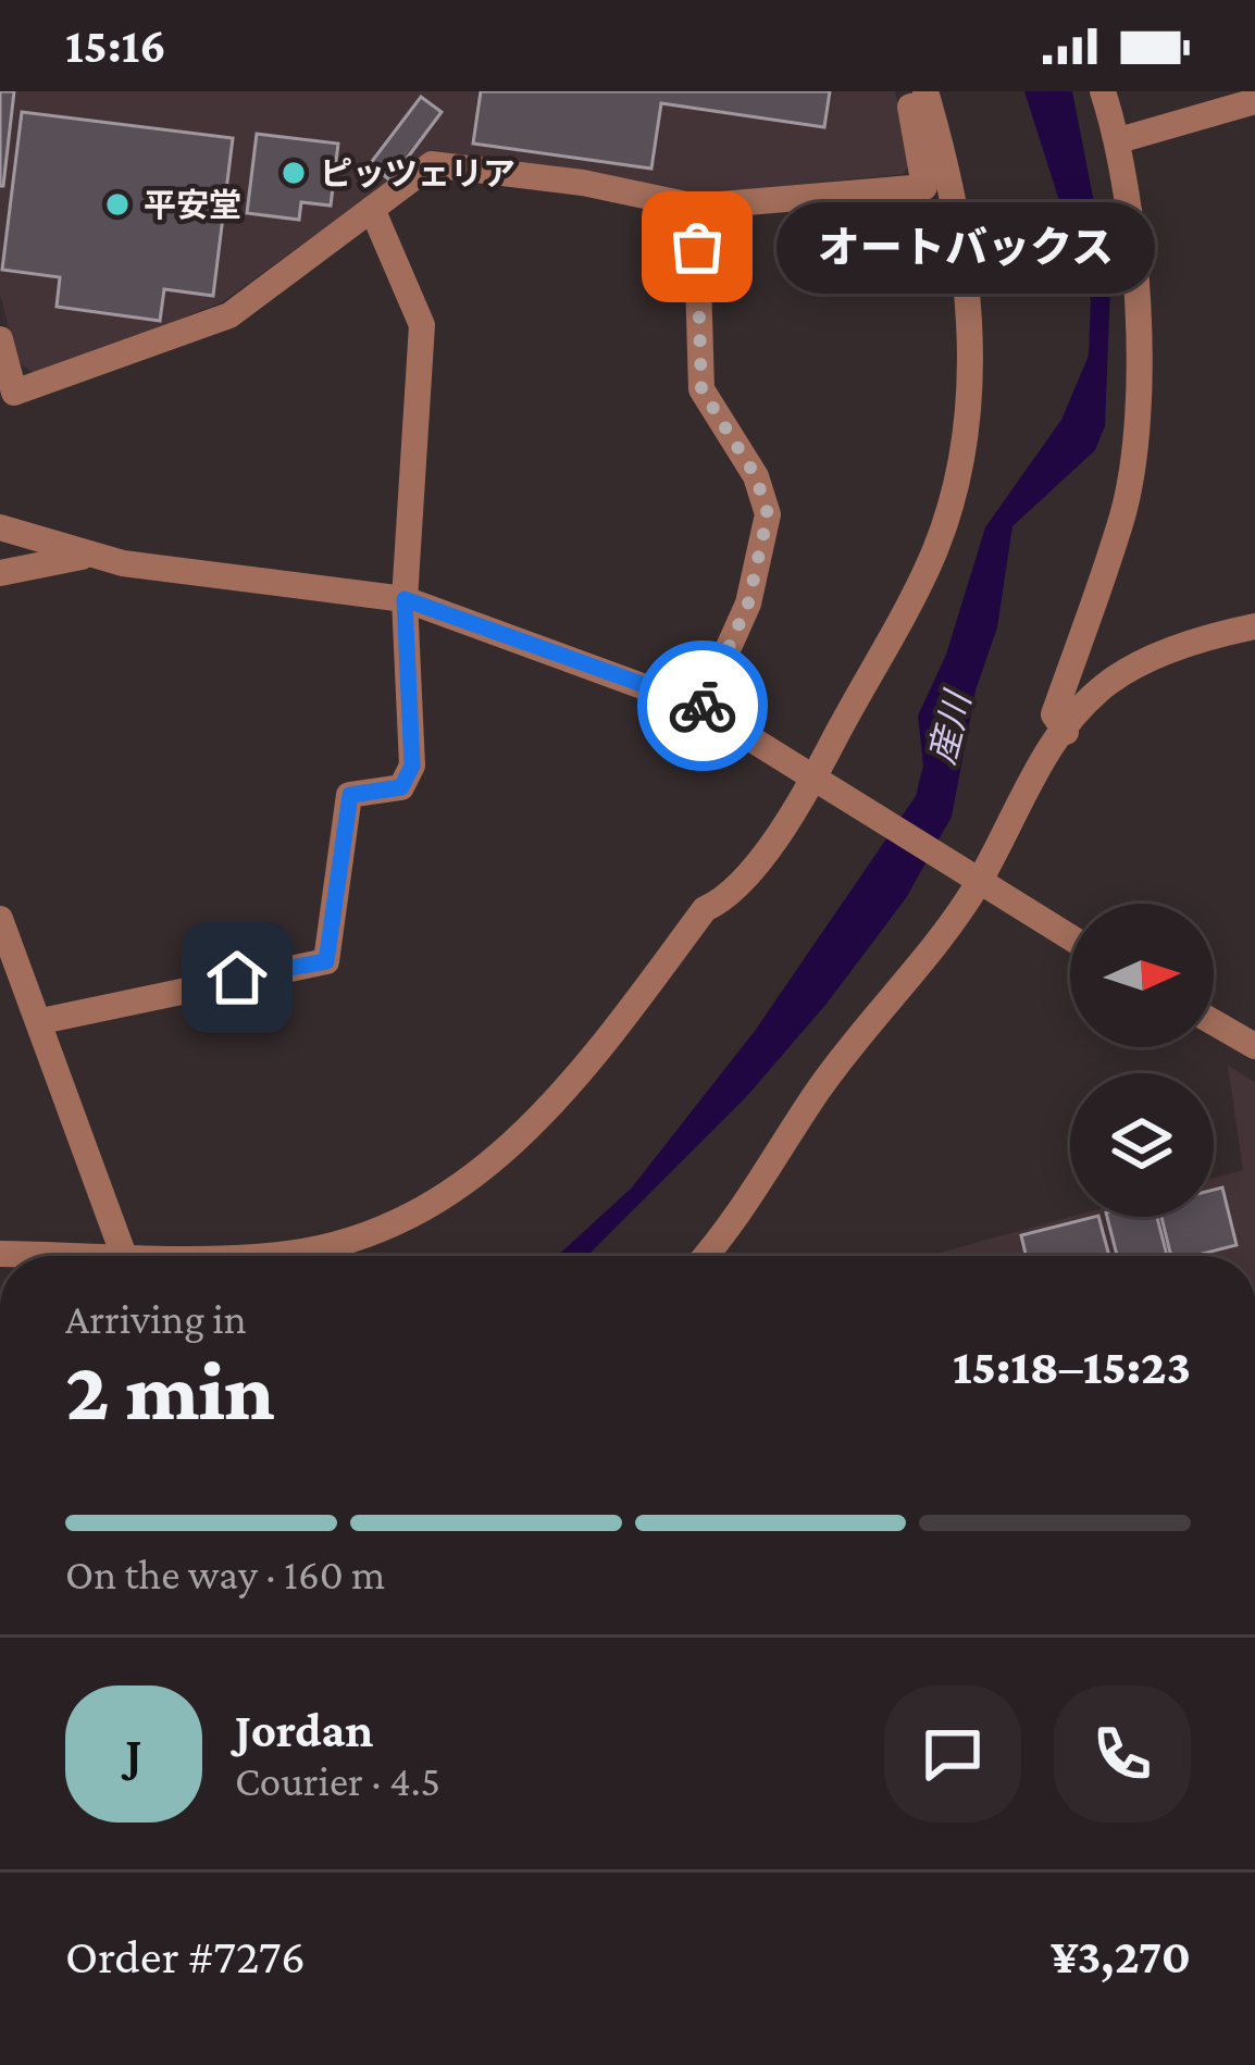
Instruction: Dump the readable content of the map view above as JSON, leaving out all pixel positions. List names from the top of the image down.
{
  "water": ["産川"],
  "places": ["ピッツェリア", "平安堂", "オートバックス"],
  "north": "right",
  "page": {
    "status": "15:16",
    "bubble": "オートバックス",
    "heading": ["2 min", "Arriving in", "15:18–15:23"],
    "panel": [
      "Jordan",
      "Courier · 4.5",
      "Order #7276",
      "¥3,270"
    ],
    "bar": "On the way · 160 m",
    "round": "J"
  }
}
